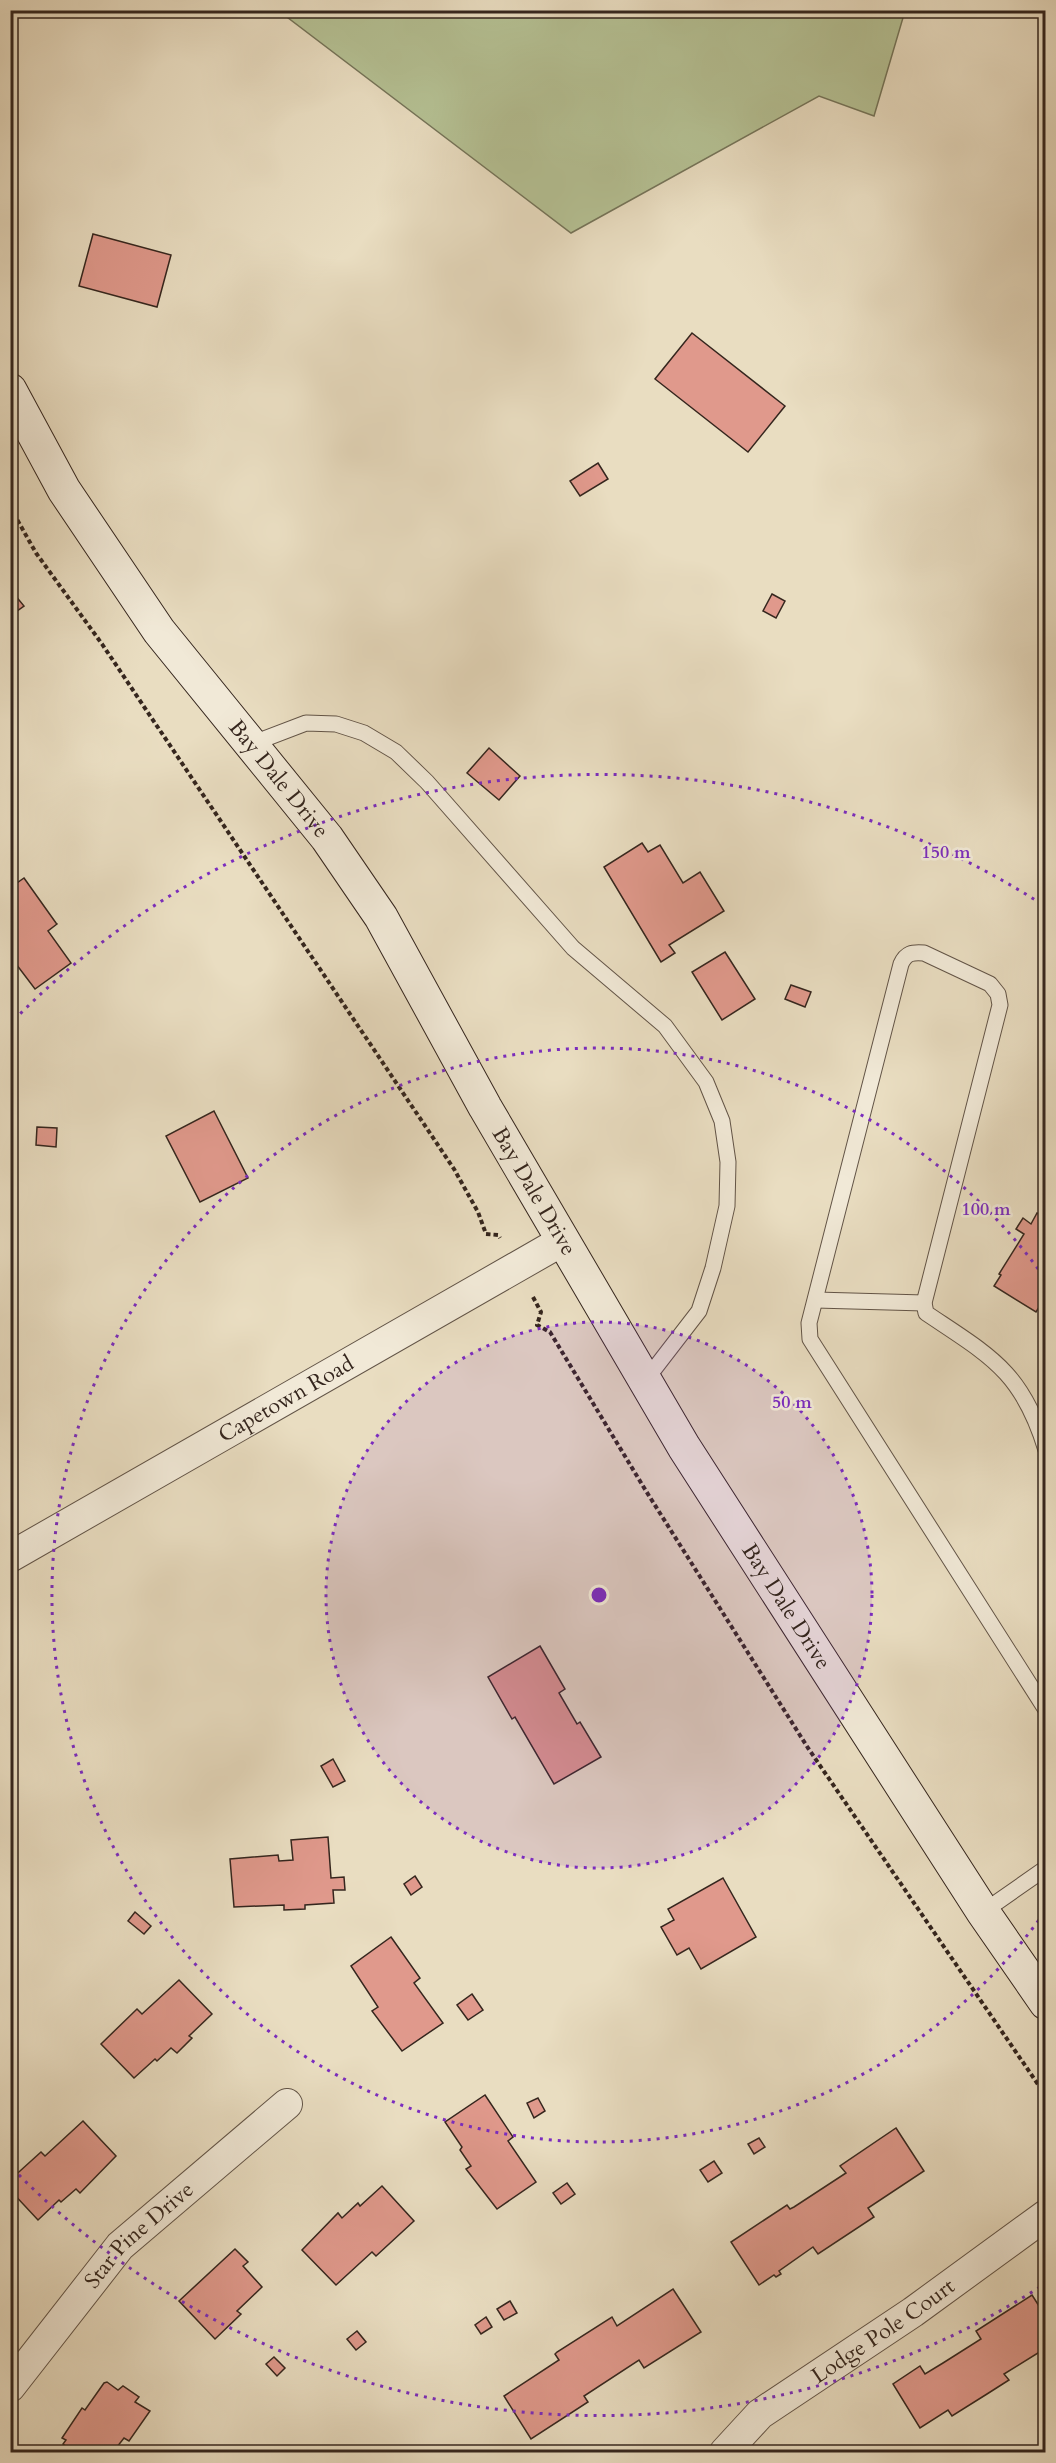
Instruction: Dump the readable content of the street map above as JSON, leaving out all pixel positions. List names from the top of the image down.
{
  "streets": {
    "street": [
      "Bay Dale Drive",
      "Capetown Road",
      "Star Pine Drive",
      "Lodge Pole Court"
    ]
  },
  "crossings": [
    ["Bay Dale Drive", "Capetown Road"]
  ],
  "rings": ["150 m", "100 m", "50 m"]
}
